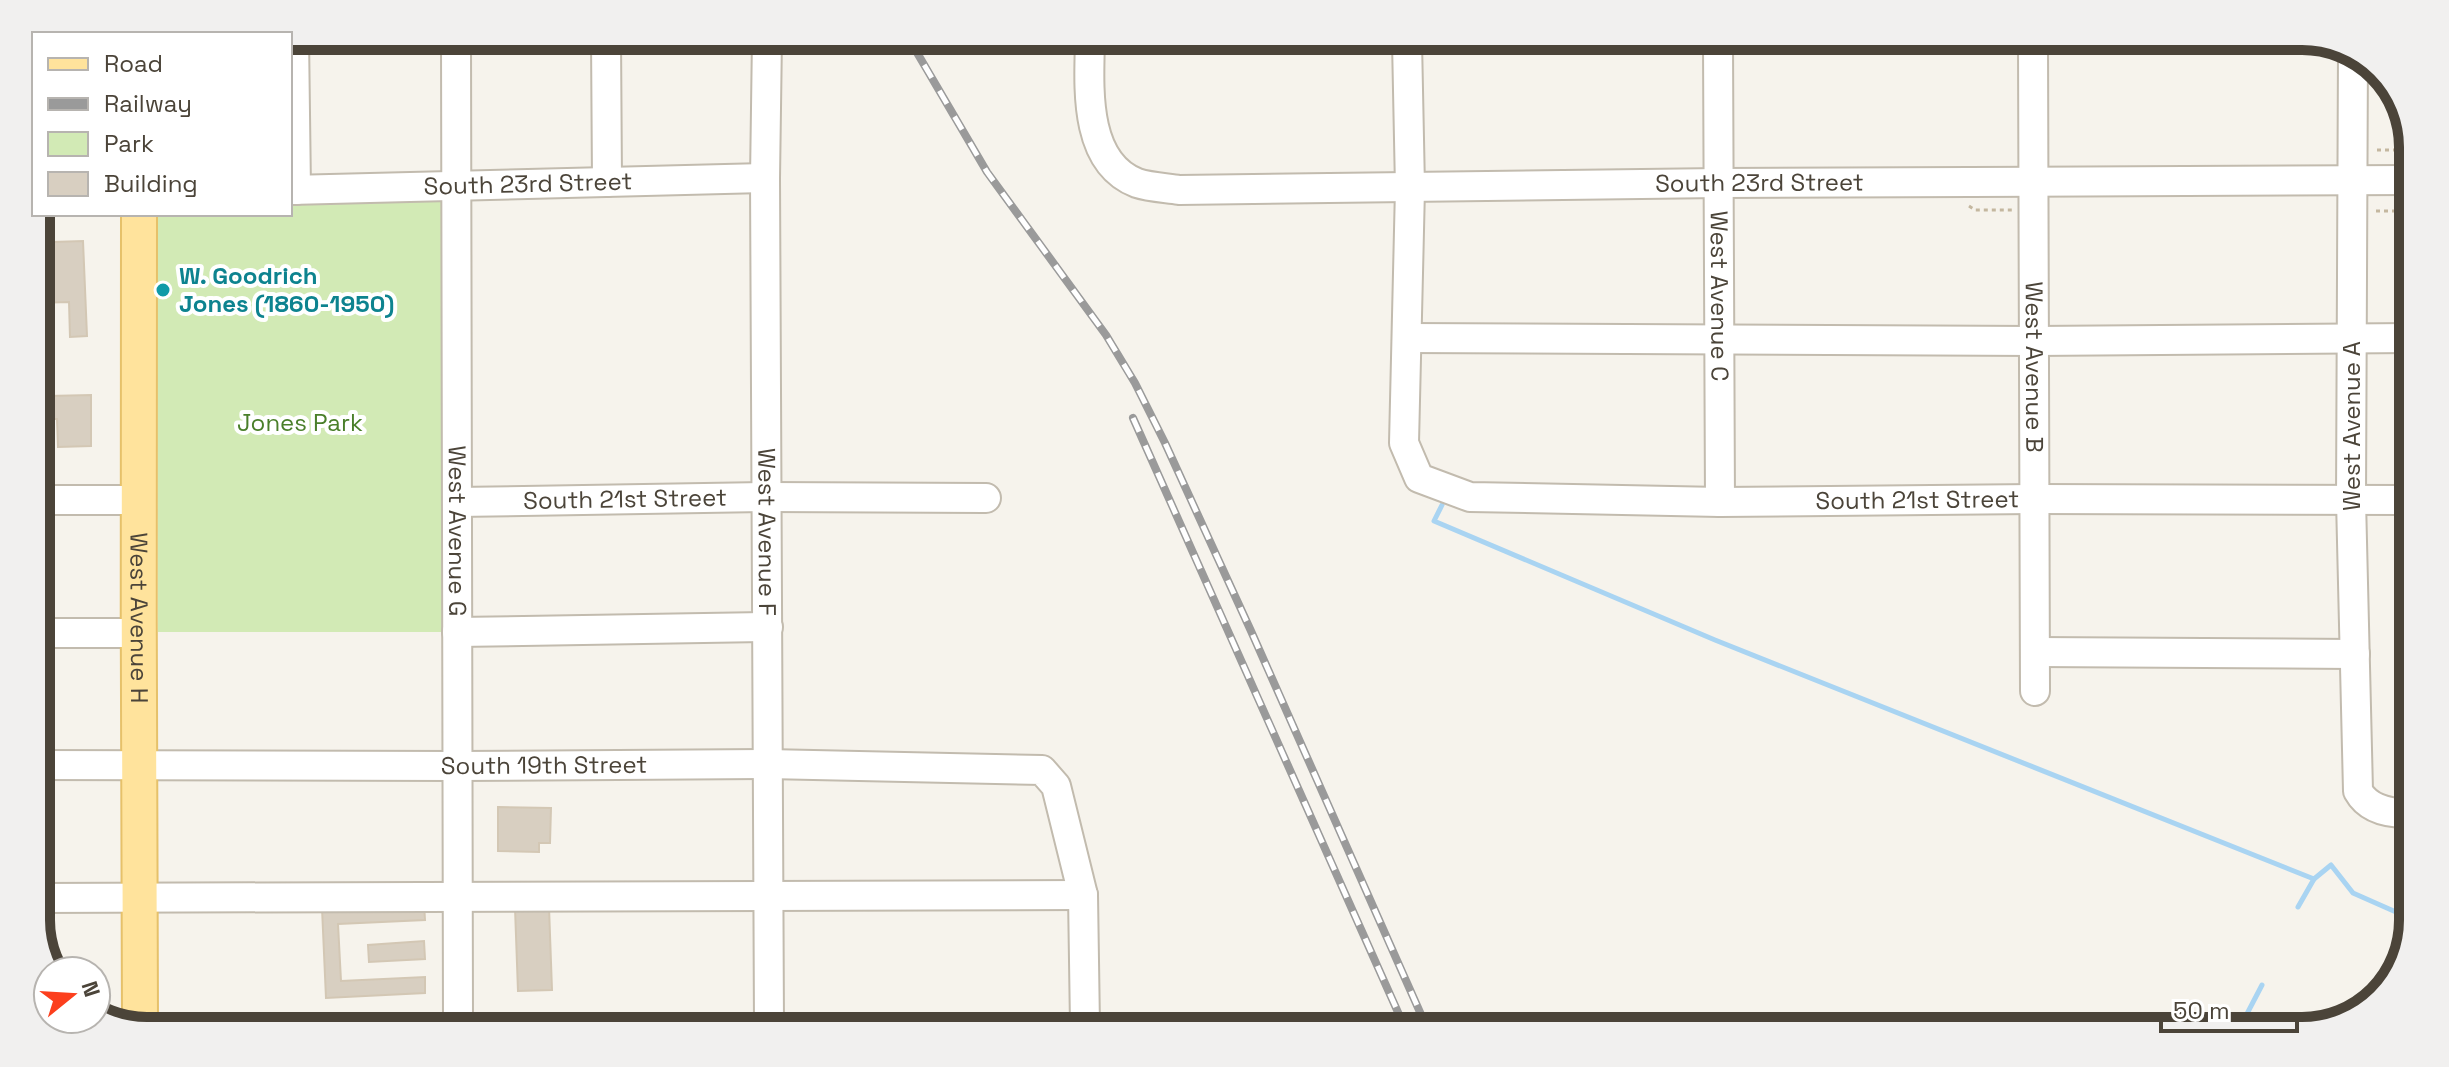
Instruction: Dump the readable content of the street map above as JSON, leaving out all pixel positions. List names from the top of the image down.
{
  "streets": {
    "main road": ["West Avenue H"],
    "street": [
      "South 23rd Street",
      "West Avenue C",
      "West Avenue B",
      "West Avenue A",
      "South 21st Street",
      "West Avenue G",
      "West Avenue F",
      "South 19th Street"
    ]
  },
  "crossings": [
    ["South 23rd Street", "West Avenue C"],
    ["South 23rd Street", "West Avenue B"],
    ["South 23rd Street", "West Avenue A"],
    ["South 23rd Street", "West Avenue G"],
    ["South 23rd Street", "West Avenue F"],
    ["West Avenue C", "South 21st Street"],
    ["West Avenue B", "South 21st Street"],
    ["West Avenue A", "South 21st Street"],
    ["South 21st Street", "West Avenue G"],
    ["South 21st Street", "West Avenue F"],
    ["West Avenue G", "South 19th Street"],
    ["West Avenue F", "South 19th Street"],
    ["West Avenue H", "South 19th Street"]
  ],
  "parks": ["Jones Park"],
  "places": ["W. Goodrich Jones (1860-1950)"],
  "legend": [
    "Road",
    "Railway",
    "Park",
    "Building"
  ],
  "scale_bar": "50 m",
  "north": "right"
}
